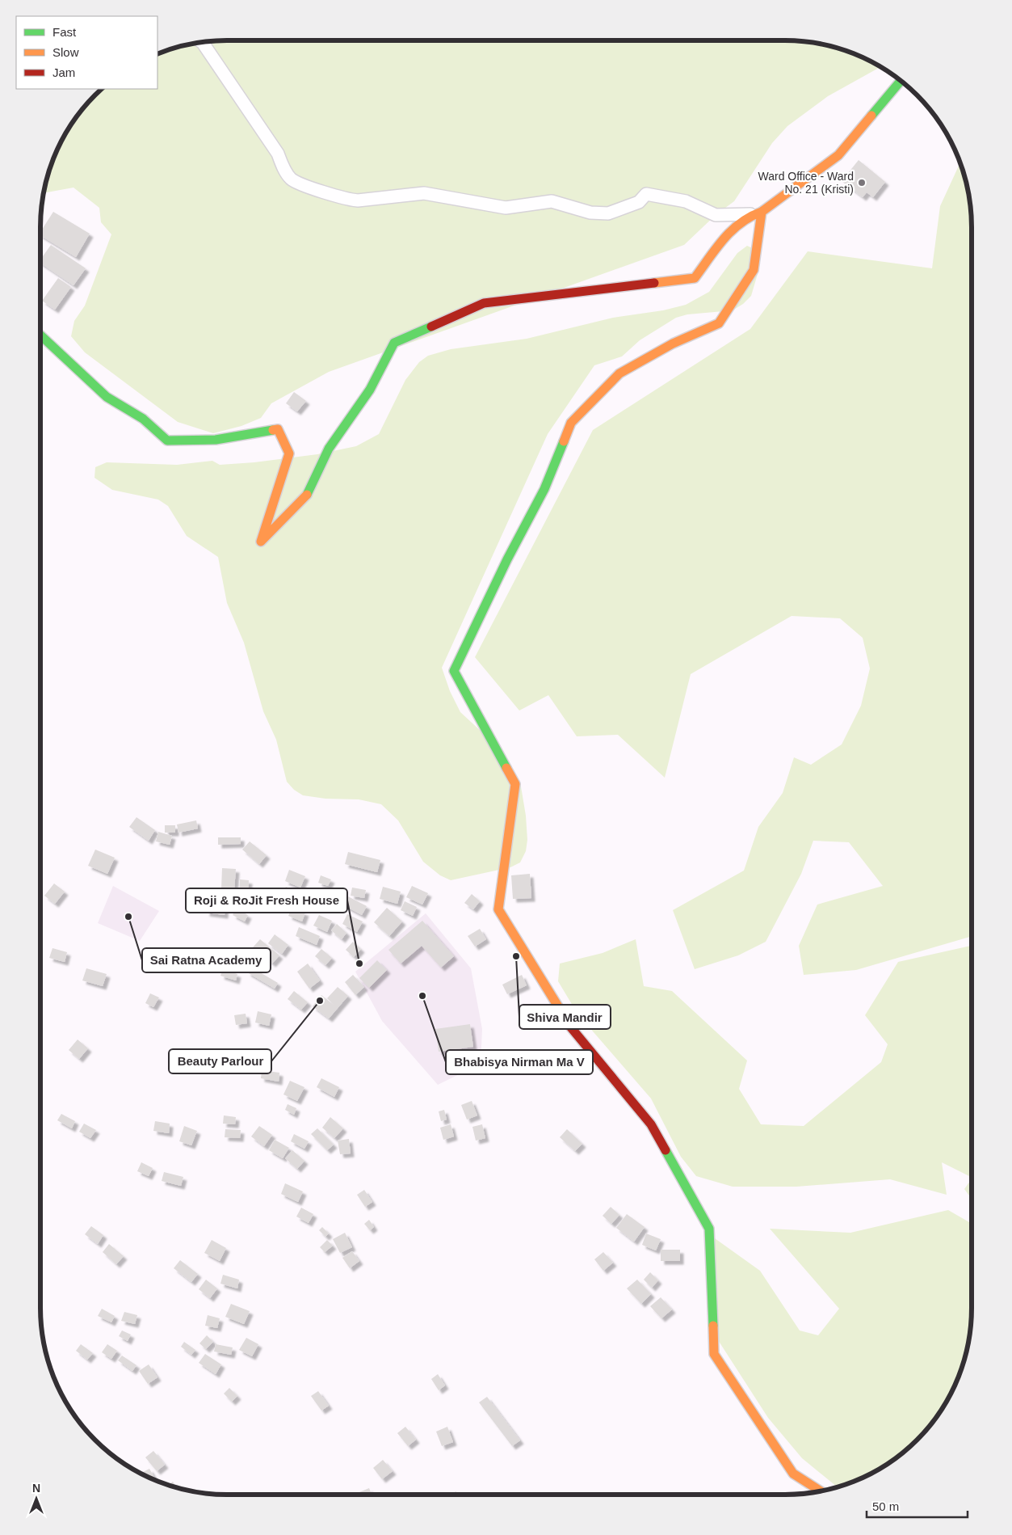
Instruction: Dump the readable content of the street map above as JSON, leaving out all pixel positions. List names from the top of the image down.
{
  "places": [
    "Ward Office - Ward No. 21 (Kristi)",
    "Sai Ratna Academy",
    "Shiva Mandir",
    "Roji & RoJit Fresh House",
    "Bhabisya Nirman Ma V",
    "Beauty Parlour"
  ],
  "legend": ["Fast", "Slow", "Jam"],
  "scale_bar": "50 m",
  "north": "top"
}
